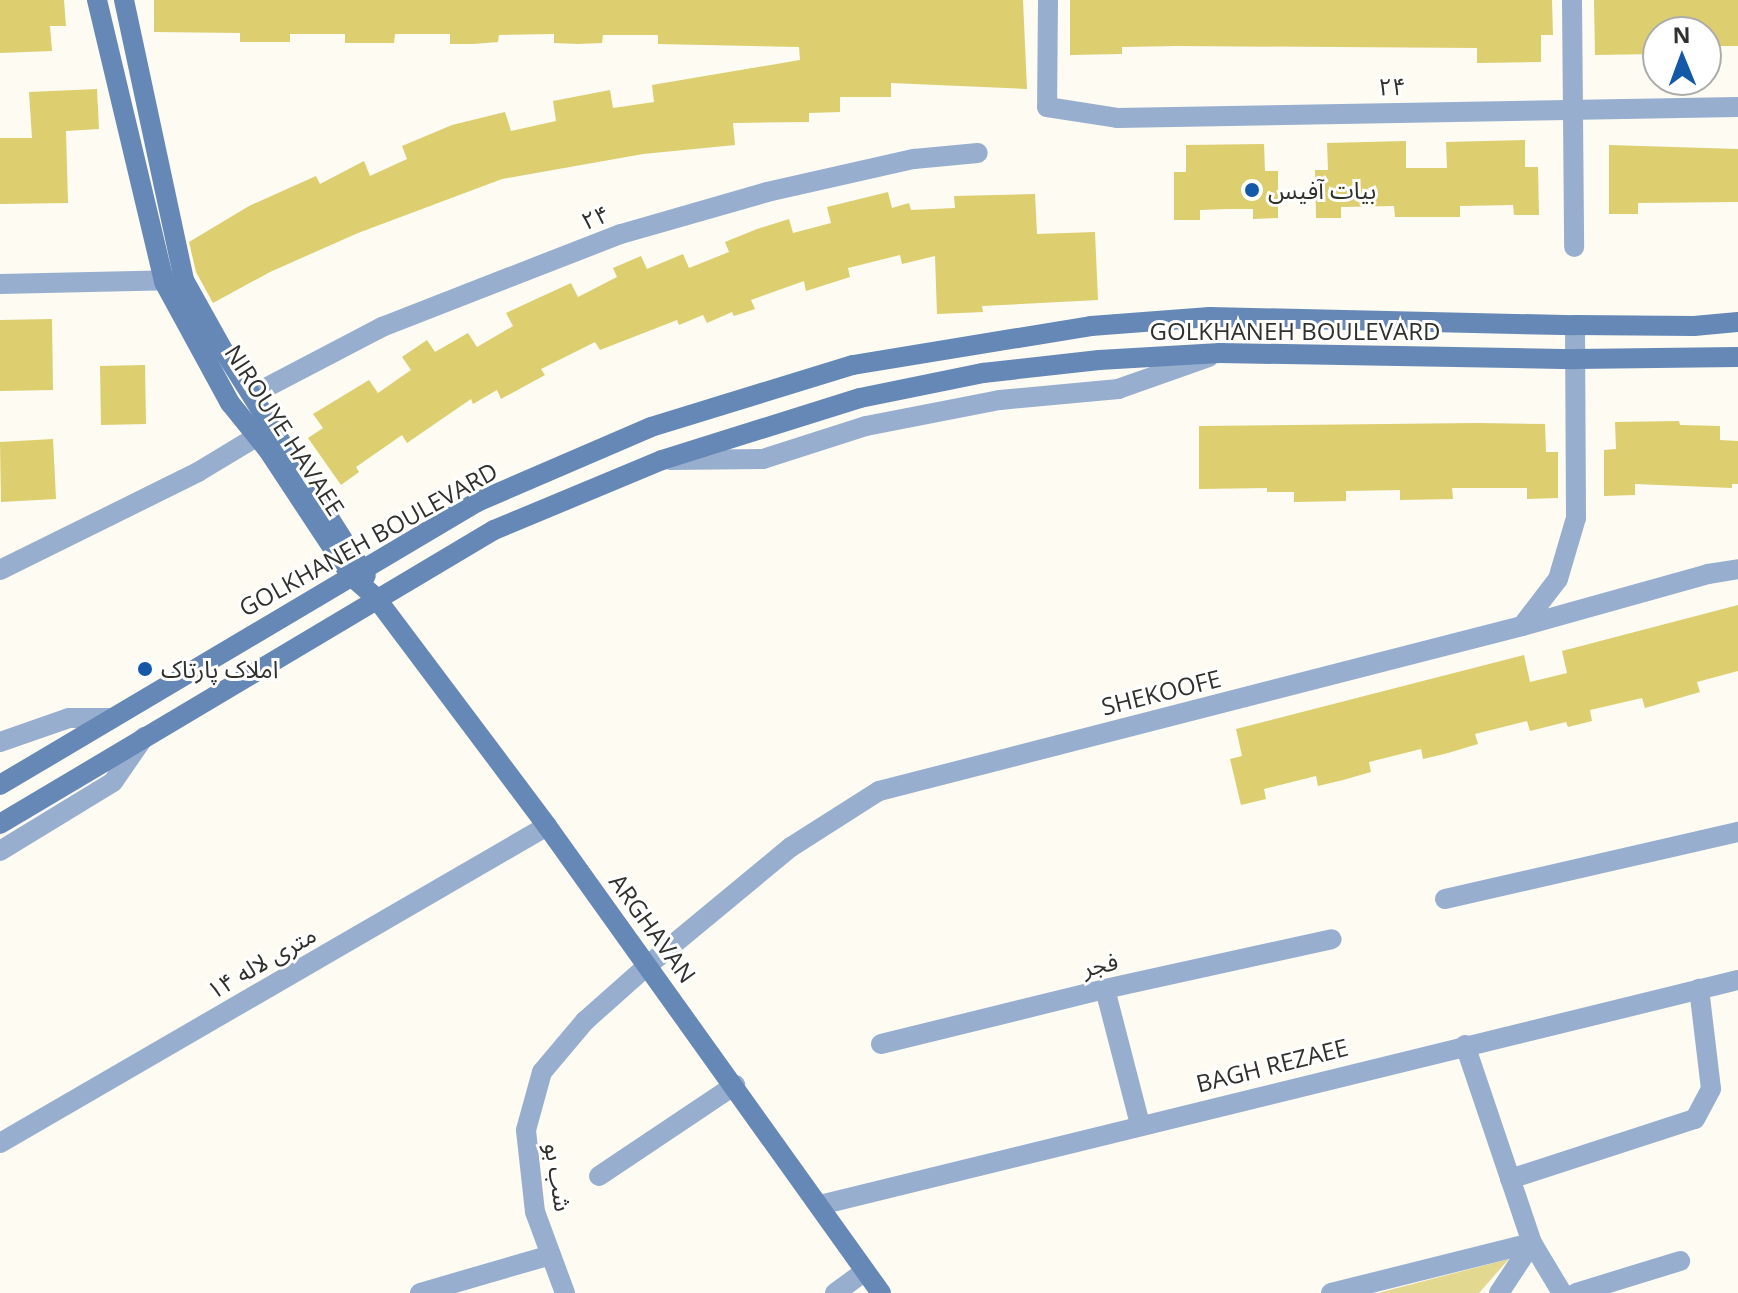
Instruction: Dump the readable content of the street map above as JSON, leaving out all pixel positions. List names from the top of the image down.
{
  "streets": {
    "main road": ["GOLKHANEH BOULEVARD", "NIROUYE HAVAEE", "ARGHAVAN"],
    "street": [
      "۲۴",
      "SHEKOOFE",
      "۱۴ متری لاله",
      "فجر",
      "BAGH REZAEE",
      "شب بو"
    ]
  },
  "crossings": [
    ["۲۴", "NIROUYE HAVAEE"],
    ["GOLKHANEH BOULEVARD", "NIROUYE HAVAEE"],
    ["GOLKHANEH BOULEVARD", "ARGHAVAN"],
    ["NIROUYE HAVAEE", "ARGHAVAN"],
    ["SHEKOOFE", "ARGHAVAN"],
    ["SHEKOOFE", "شب بو"],
    ["ARGHAVAN", "۱۴ متری لاله"],
    ["ARGHAVAN", "BAGH REZAEE"],
    ["ARGHAVAN", "شب بو"]
  ],
  "places": ["بیات آفیس", "املاک پارتاک"],
  "north": "top"
}
